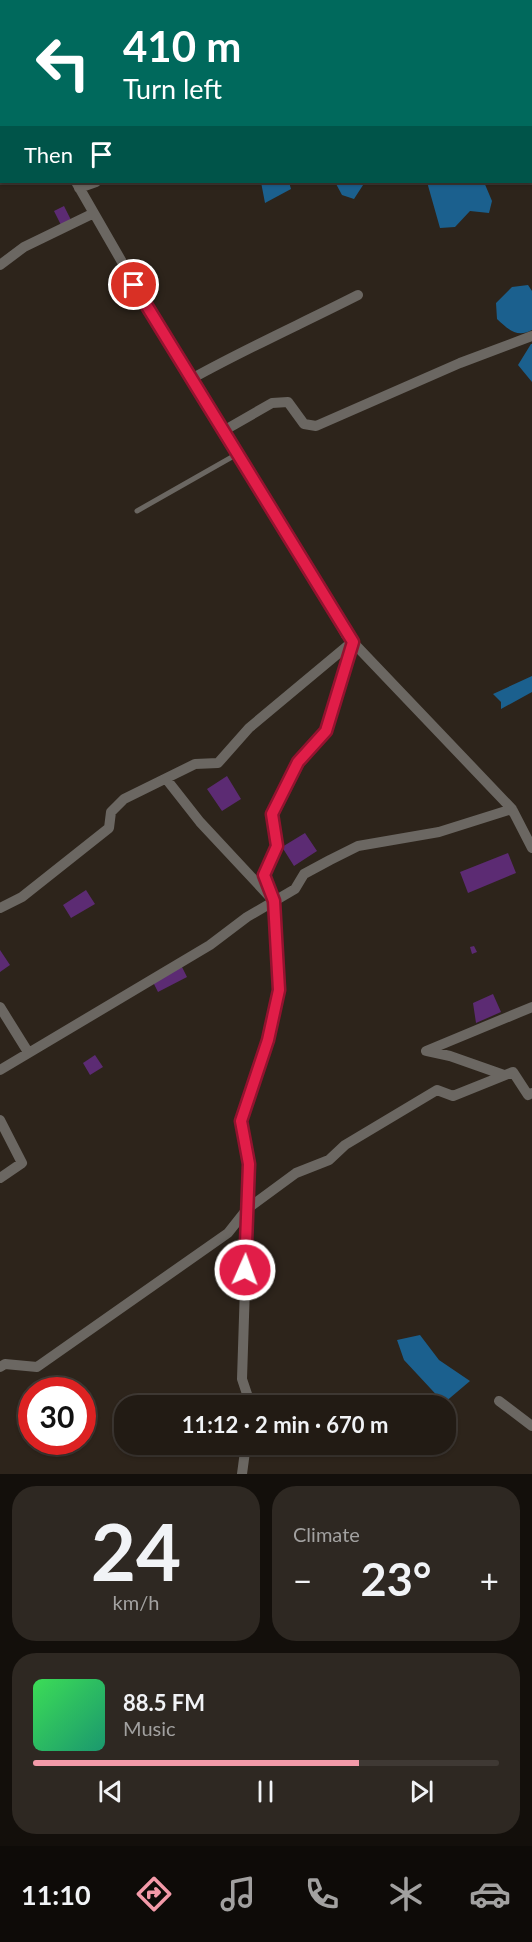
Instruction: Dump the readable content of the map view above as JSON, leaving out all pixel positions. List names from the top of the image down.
{
  "page": {
    "turn": ["410 m", "Turn left"],
    "then": "Then",
    "limit": "30",
    "trip": "11:12 · 2 min · 670 m",
    "tile": [
      ["24", "km/h"],
      "Climate"
    ],
    "heat": ["−", "23°", "+"],
    "song": ["88.5 FM", "Music"],
    "tabs": "11:10"
  }
}
